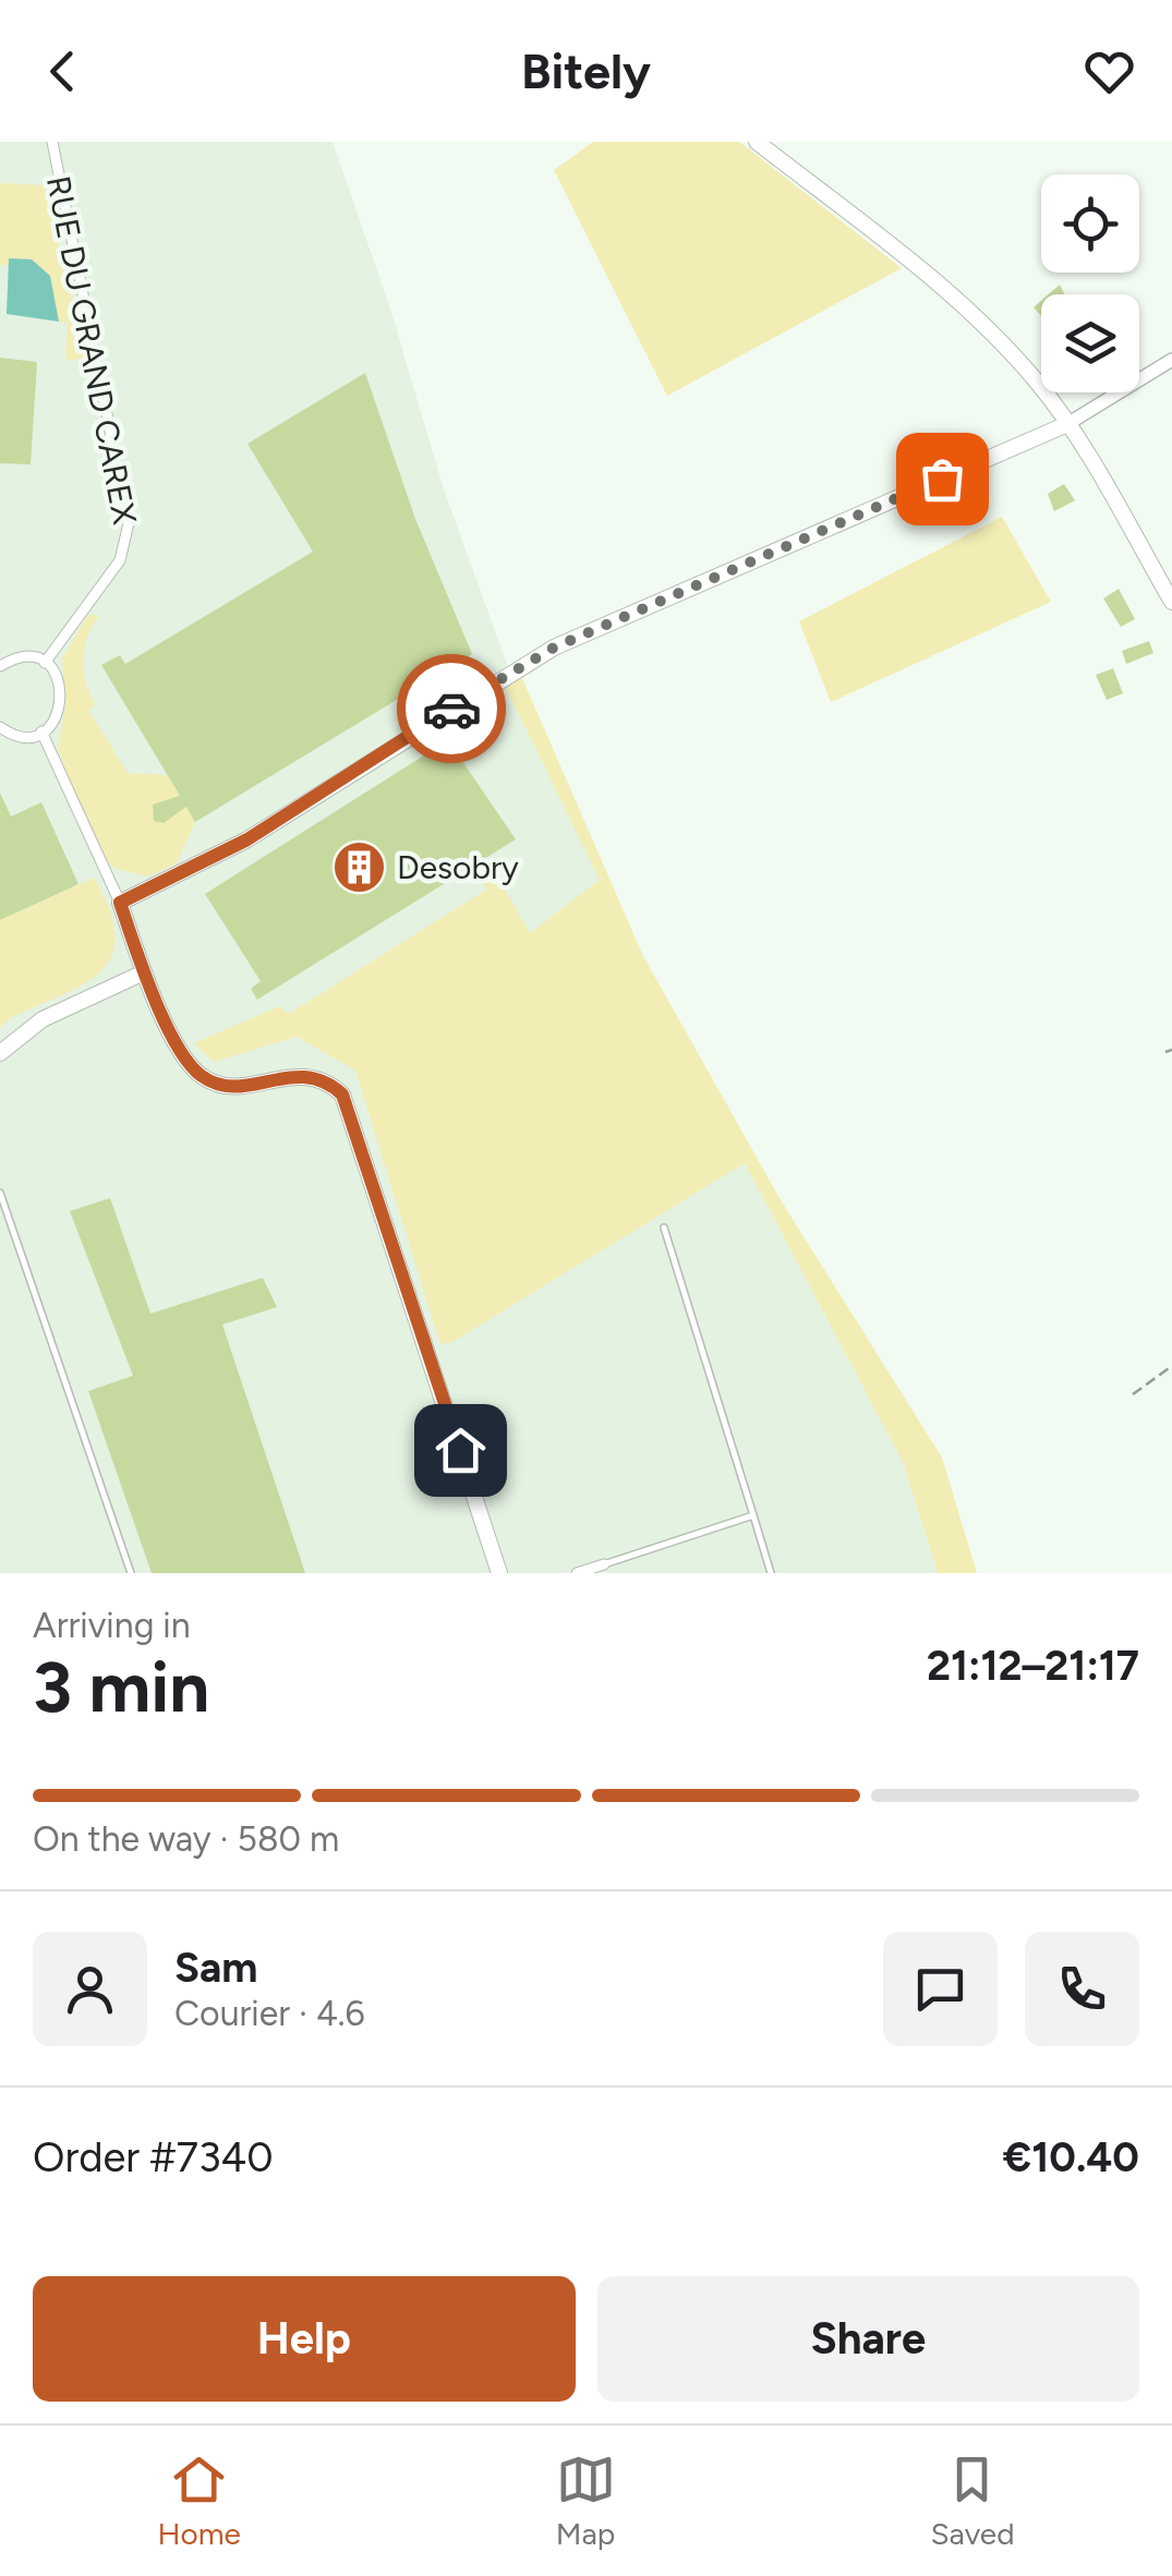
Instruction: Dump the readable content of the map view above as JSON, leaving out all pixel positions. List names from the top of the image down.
{
  "streets": {
    "street": ["RUE DU GRAND CAREX"]
  },
  "places": {
    "building": ["Desobry"]
  },
  "page": {
    "header": "Bitely",
    "heading": ["3 min", "Arriving in", "21:12–21:17"],
    "panel": [
      "Sam",
      "Courier · 4.6",
      "Order #7340",
      "€10.40"
    ],
    "bar": "On the way · 580 m",
    "buttons": ["Help", "Share"],
    "tabs": ["Home", "Map", "Saved"]
  }
}
